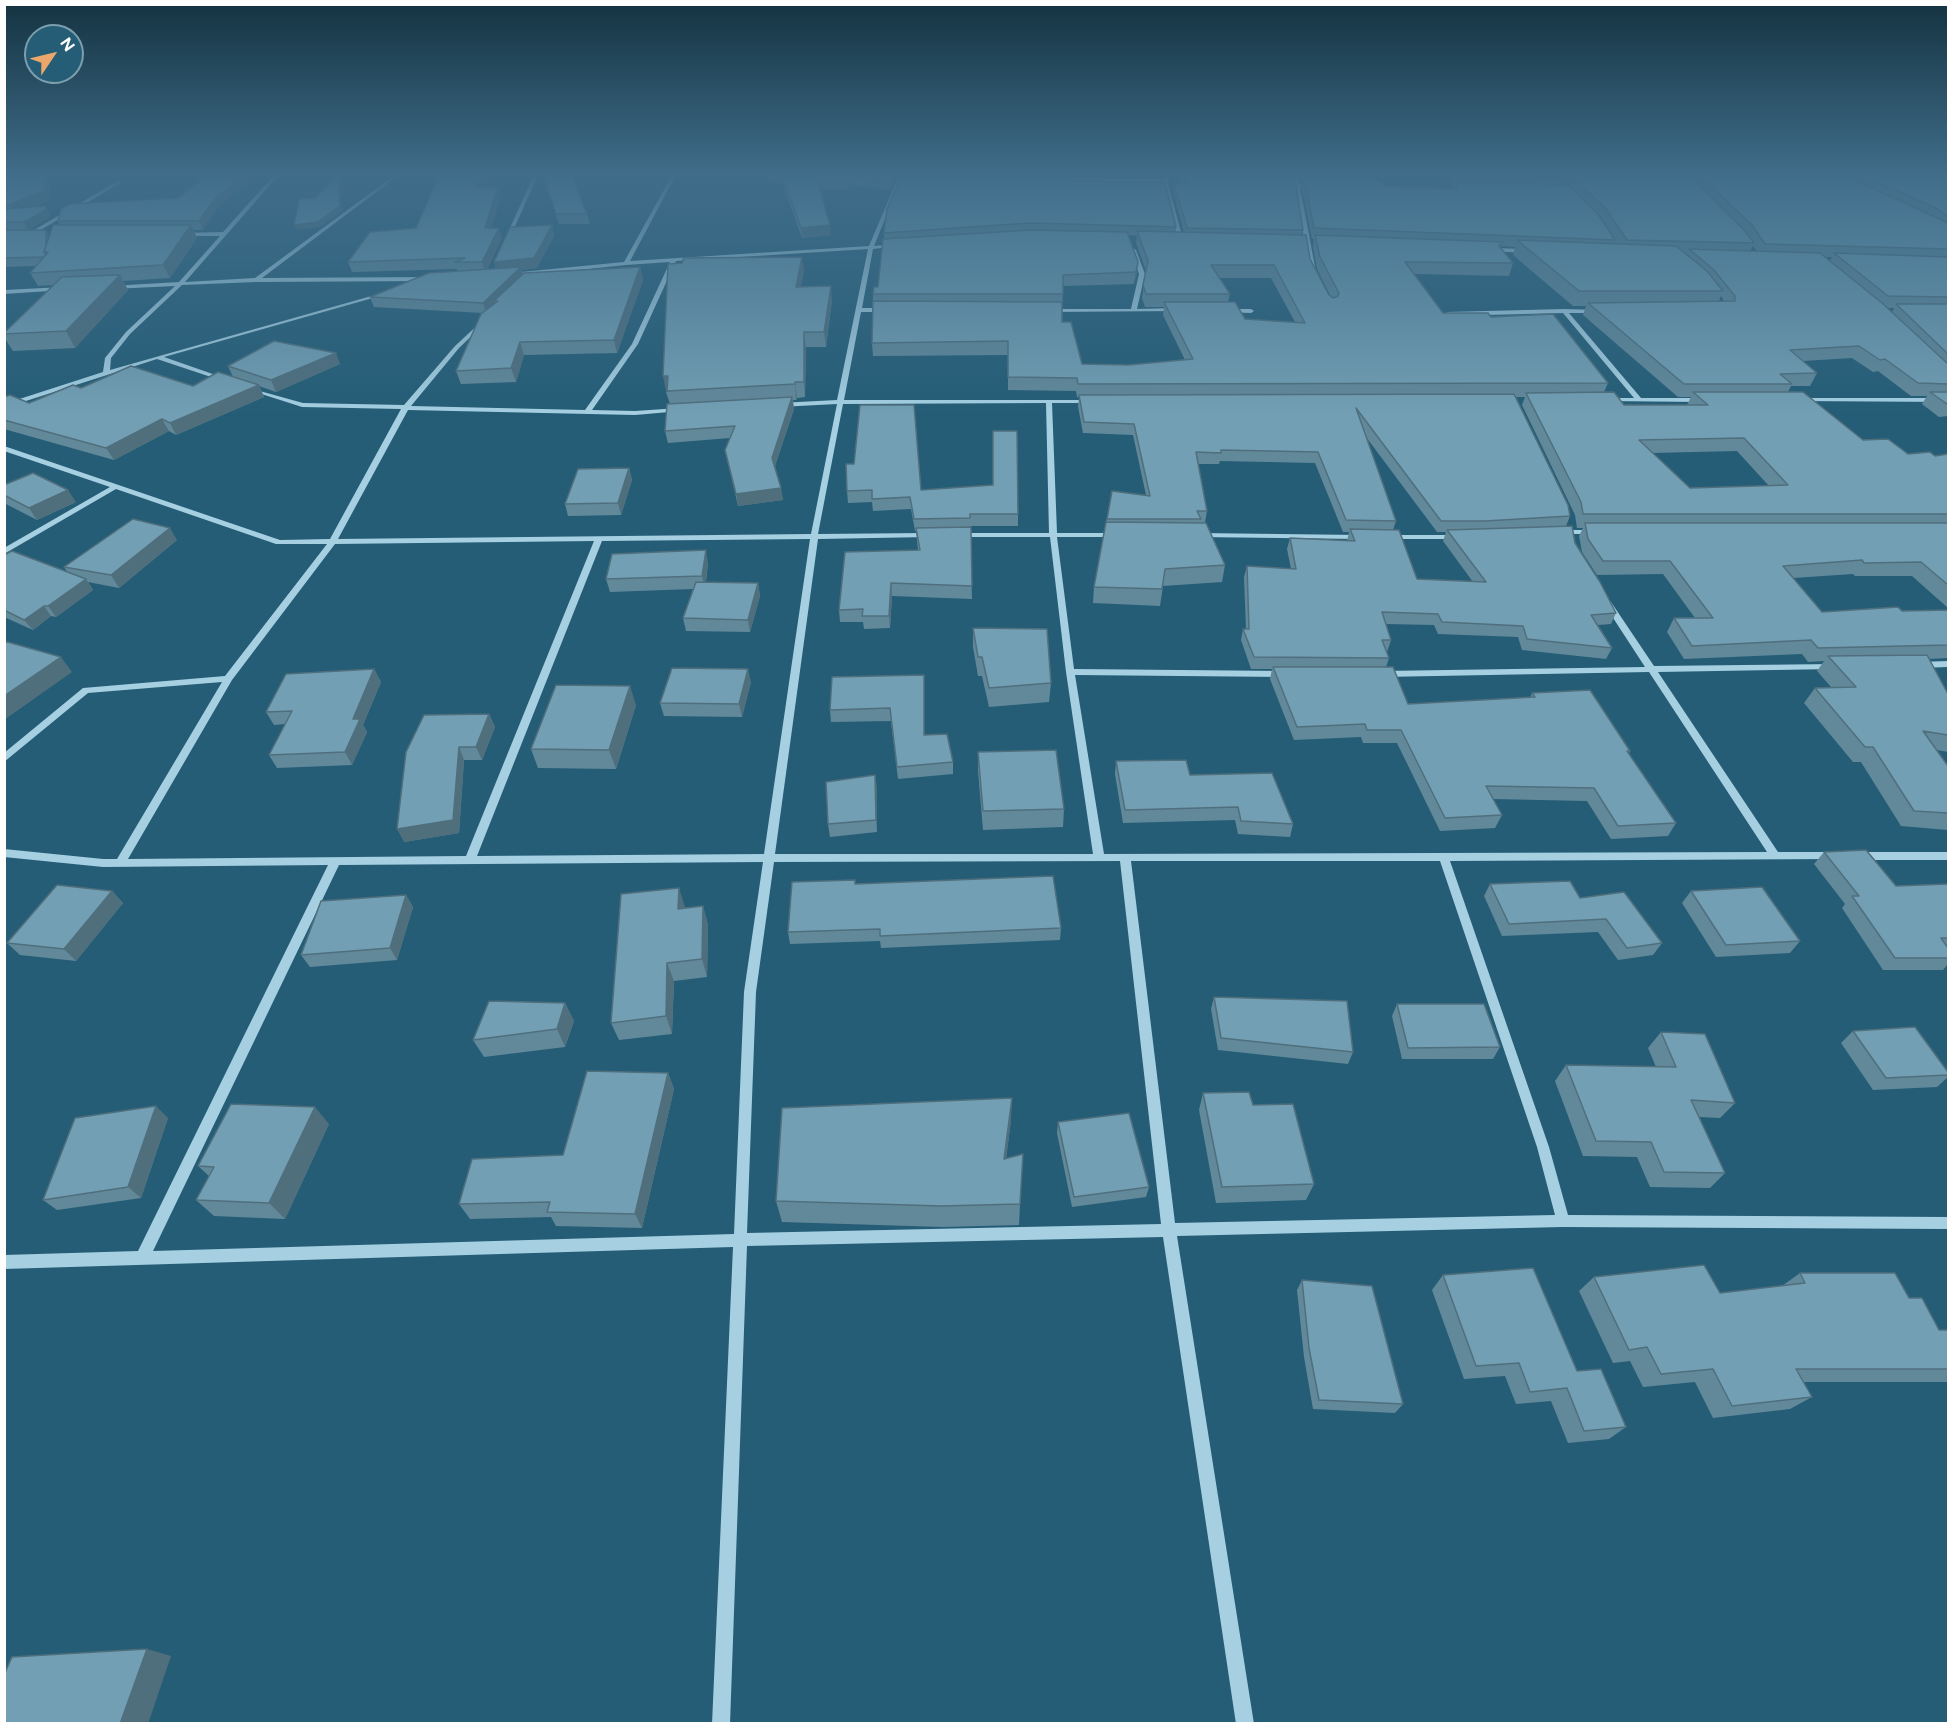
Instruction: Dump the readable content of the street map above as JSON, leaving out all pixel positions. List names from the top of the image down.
{
  "north": "top right"
}
